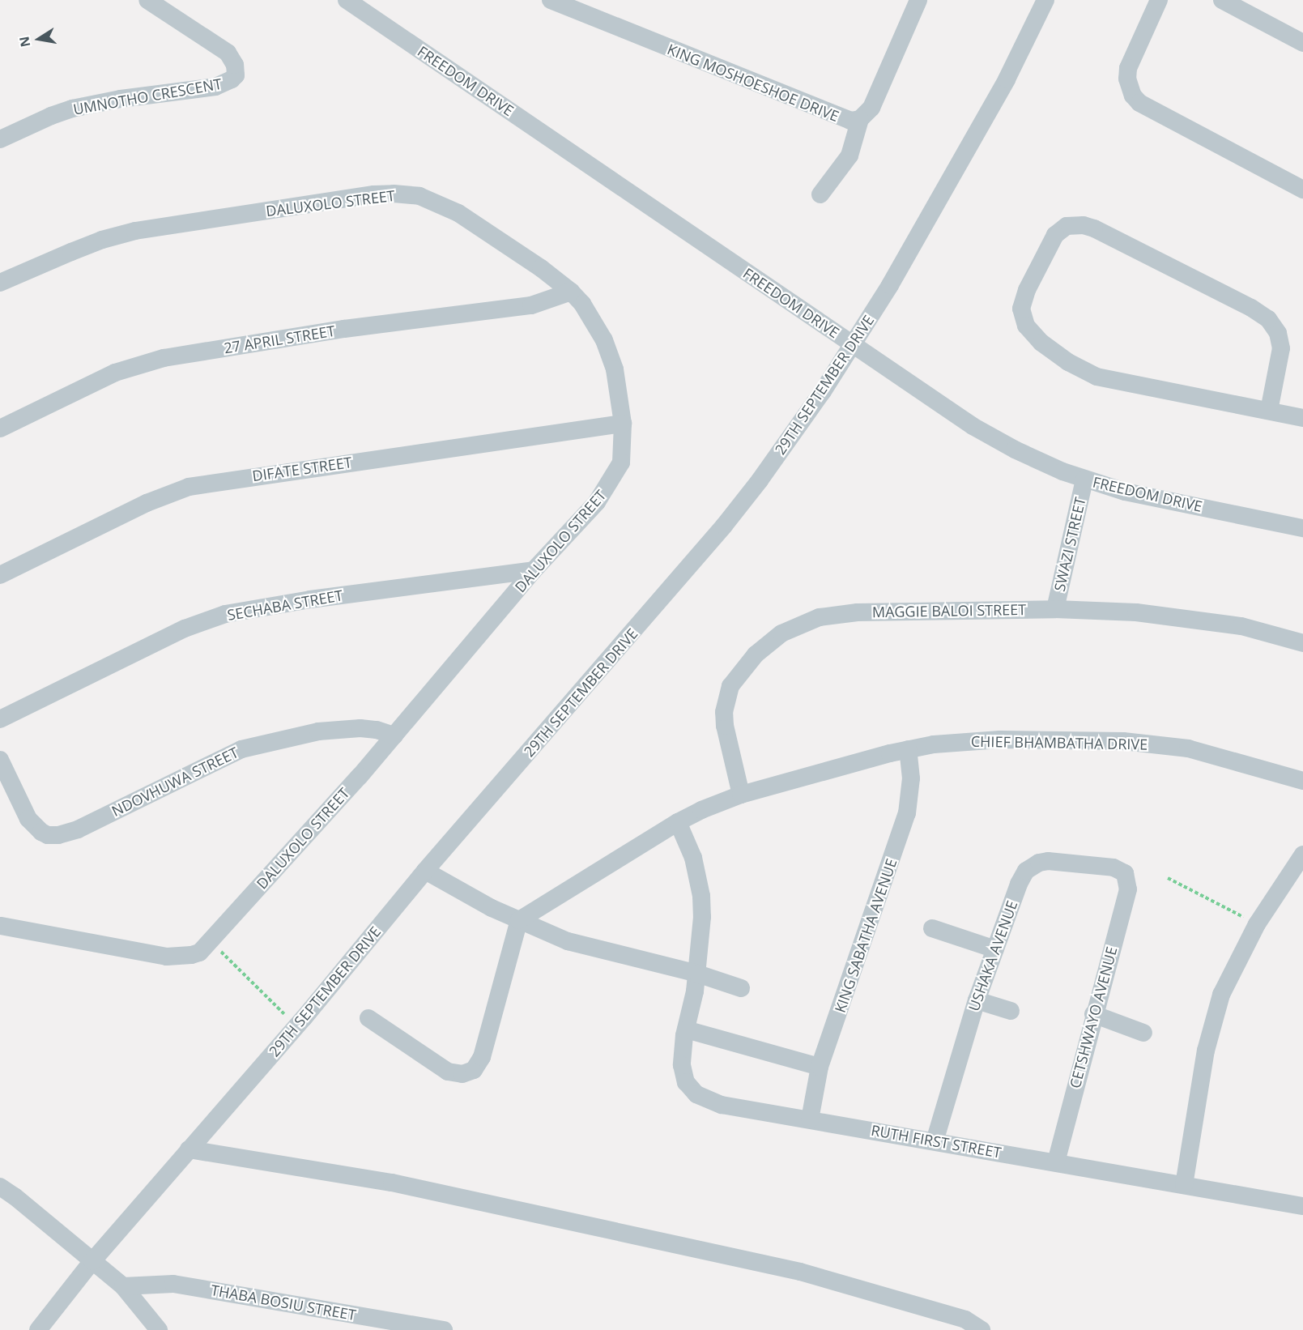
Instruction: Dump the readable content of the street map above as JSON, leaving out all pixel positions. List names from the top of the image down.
{
  "streets": {
    "street": [
      "FREEDOM DRIVE",
      "KING MOSHOESHOE DRIVE",
      "UMNOTHO CRESCENT",
      "DALUXOLO STREET",
      "27 APRIL STREET",
      "29TH SEPTEMBER DRIVE",
      "DIFATE STREET",
      "SWAZI STREET",
      "SECHABA STREET",
      "MAGGIE BALOI STREET",
      "CHIEF BHAMBATHA DRIVE",
      "NDOVHUWA STREET",
      "KING SABATHA AVENUE",
      "USHAKA AVENUE",
      "CETSHWAYO AVENUE",
      "RUTH FIRST STREET",
      "THABA BOSIU STREET"
    ]
  },
  "crossings": [
    ["FREEDOM DRIVE", "29TH SEPTEMBER DRIVE"],
    ["FREEDOM DRIVE", "SWAZI STREET"],
    ["DALUXOLO STREET", "27 APRIL STREET"],
    ["DALUXOLO STREET", "DIFATE STREET"],
    ["DALUXOLO STREET", "SECHABA STREET"],
    ["DALUXOLO STREET", "NDOVHUWA STREET"],
    ["SWAZI STREET", "MAGGIE BALOI STREET"],
    ["MAGGIE BALOI STREET", "CHIEF BHAMBATHA DRIVE"],
    ["CHIEF BHAMBATHA DRIVE", "KING SABATHA AVENUE"],
    ["KING SABATHA AVENUE", "RUTH FIRST STREET"],
    ["USHAKA AVENUE", "CETSHWAYO AVENUE"],
    ["USHAKA AVENUE", "RUTH FIRST STREET"],
    ["CETSHWAYO AVENUE", "RUTH FIRST STREET"]
  ],
  "north": "left"
}
